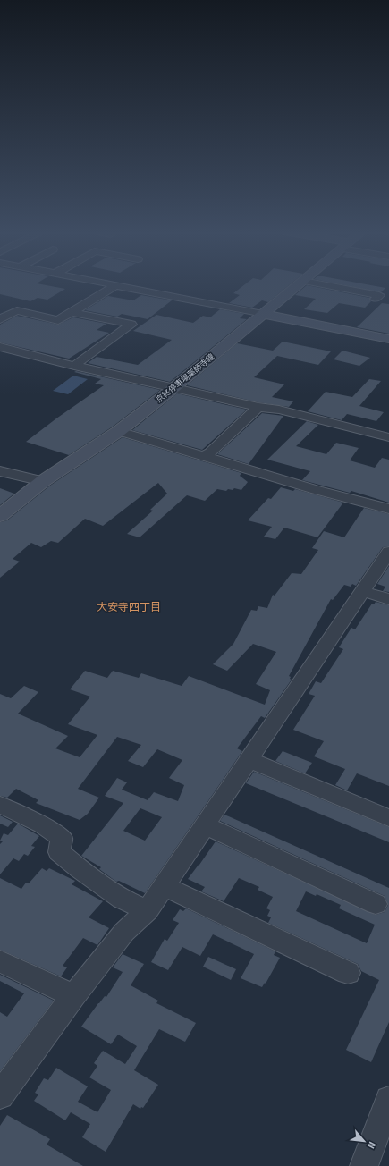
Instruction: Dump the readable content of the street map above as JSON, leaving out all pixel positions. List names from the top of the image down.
{
  "streets": {
    "main road": ["京終停車場薬師寺線"]
  },
  "districts": ["大安寺四丁目"],
  "north": "bottom right"
}
